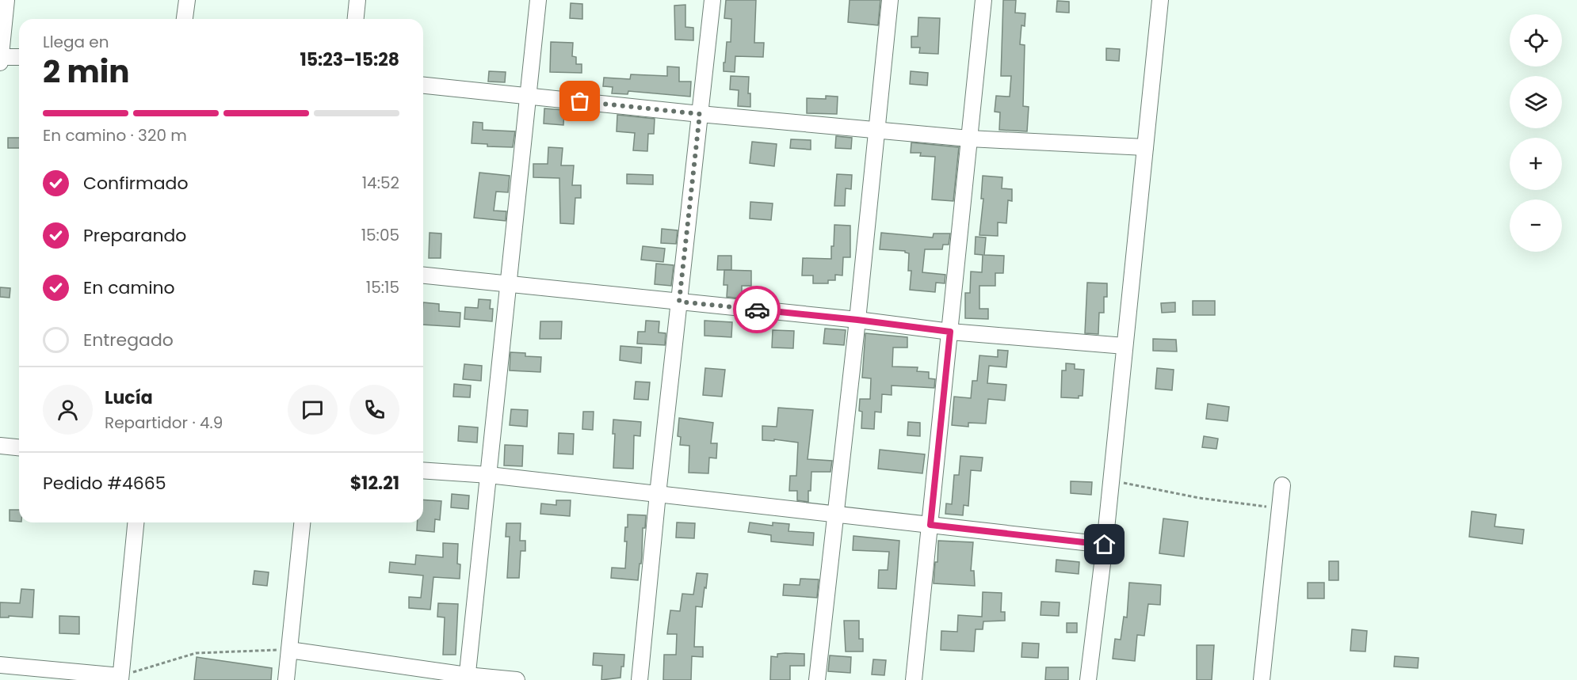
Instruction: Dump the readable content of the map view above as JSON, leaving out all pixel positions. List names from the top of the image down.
{
  "page": {
    "map_buttons": ["+", "−"],
    "heading": ["2 min", "Llega en", "15:23–15:28"],
    "panel": [
      "Lucía",
      "Repartidor · 4.9",
      "Pedido #4665",
      "$12.21"
    ],
    "bar": "En camino · 320 m",
    "list": [
      ["Confirmado", "14:52"],
      ["Preparando", "15:05"],
      ["En camino", "15:15"],
      "Entregado"
    ]
  }
}
